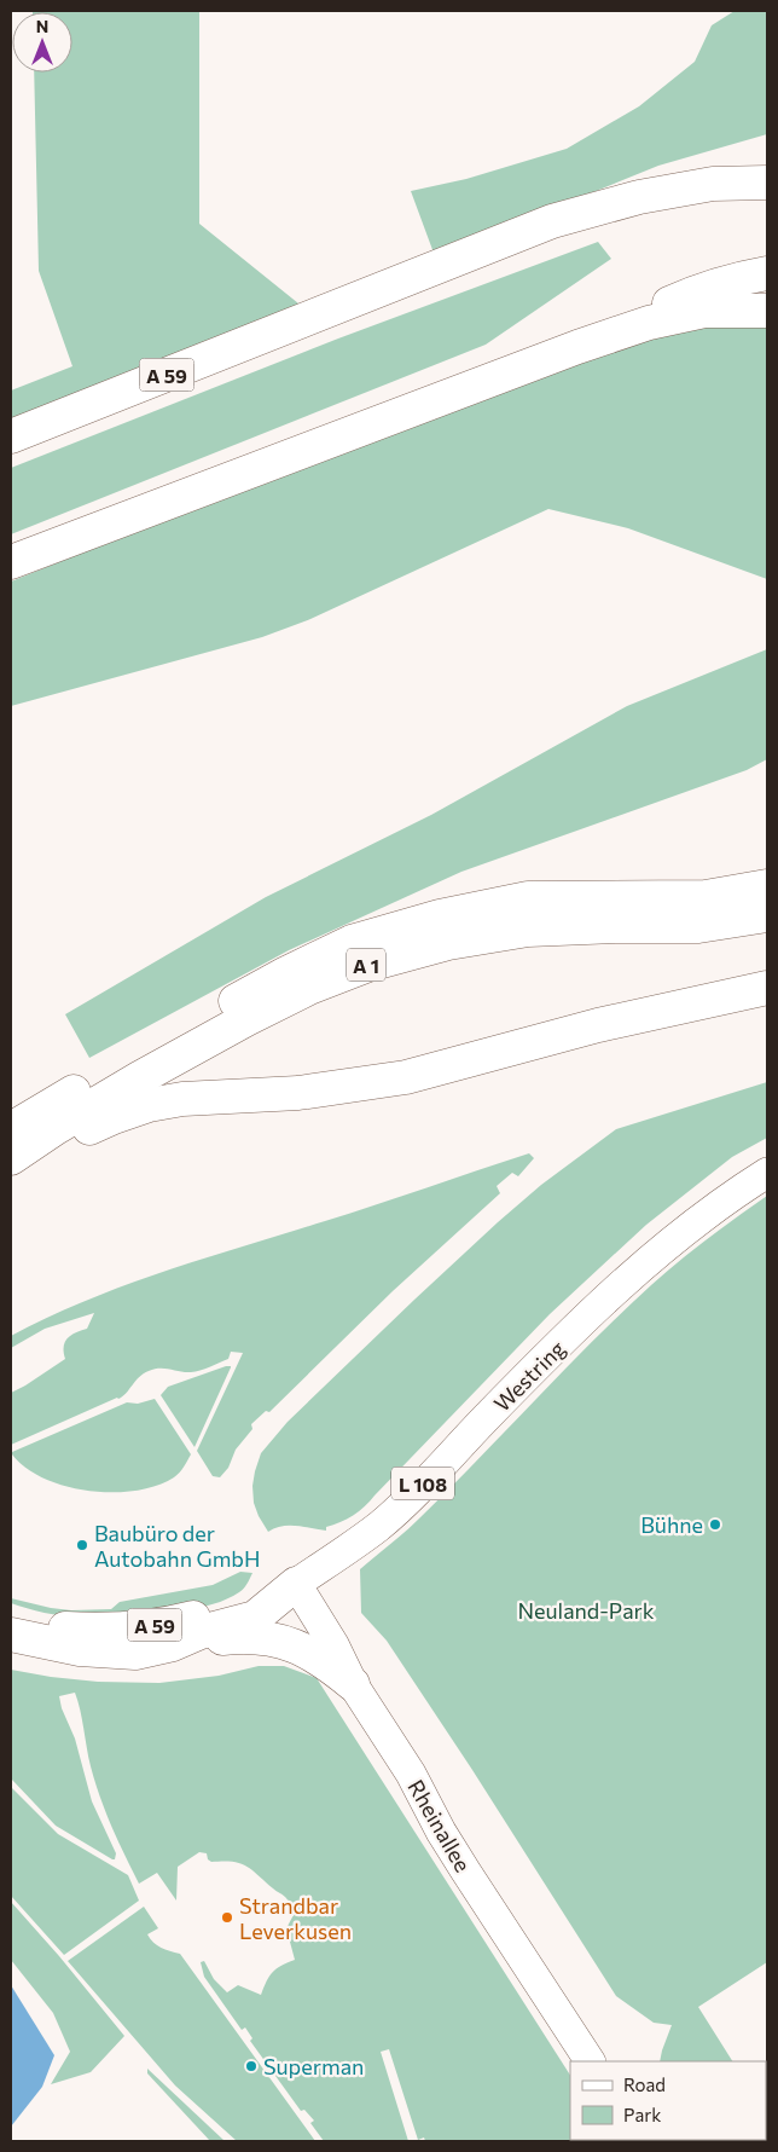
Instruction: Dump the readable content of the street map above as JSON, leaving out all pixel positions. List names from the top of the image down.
{
  "streets": {
    "highway": ["A 59", "A 1"],
    "main road": ["Westring", "L 108", "Rheinallee"]
  },
  "crossings": [
    ["A 59", "Westring"],
    ["A 59", "Rheinallee"],
    ["Westring", "Rheinallee"]
  ],
  "parks": ["Neuland-Park"],
  "places": [
    "Bühne",
    "Baubüro der Autobahn GmbH",
    "Strandbar Leverkusen",
    "Superman"
  ],
  "legend": ["Road", "Park"],
  "north": "top"
}
